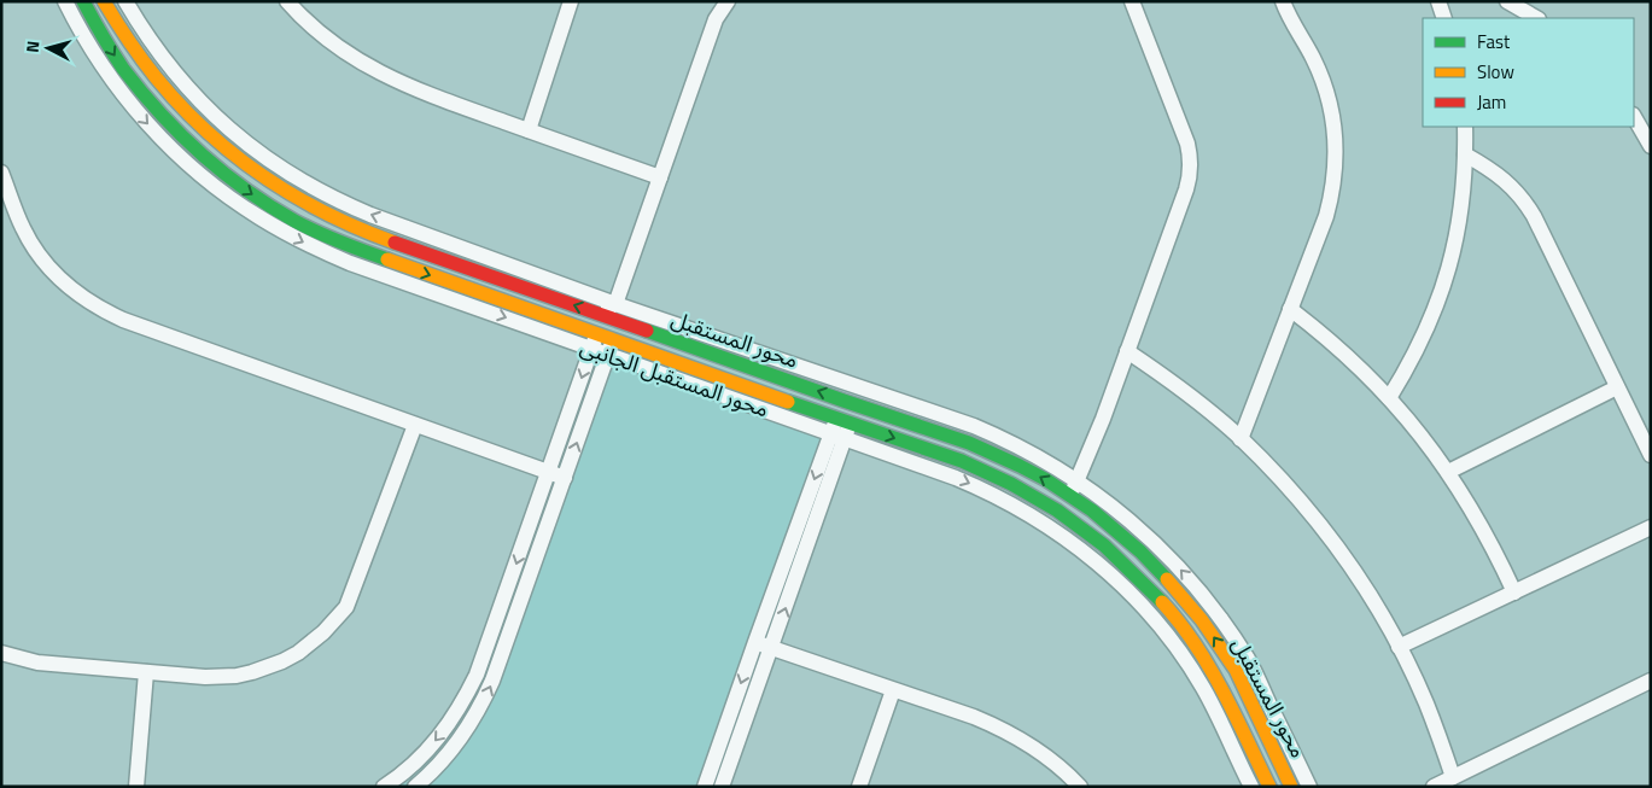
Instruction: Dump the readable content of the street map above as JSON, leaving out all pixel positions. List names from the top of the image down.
{
  "streets": {
    "street": ["محور المستقبل", "محور المستقبل الجانبى"]
  },
  "crossings": [
    ["محور المستقبل", "محور المستقبل الجانبى"]
  ],
  "legend": ["Fast", "Slow", "Jam"],
  "north": "left"
}
